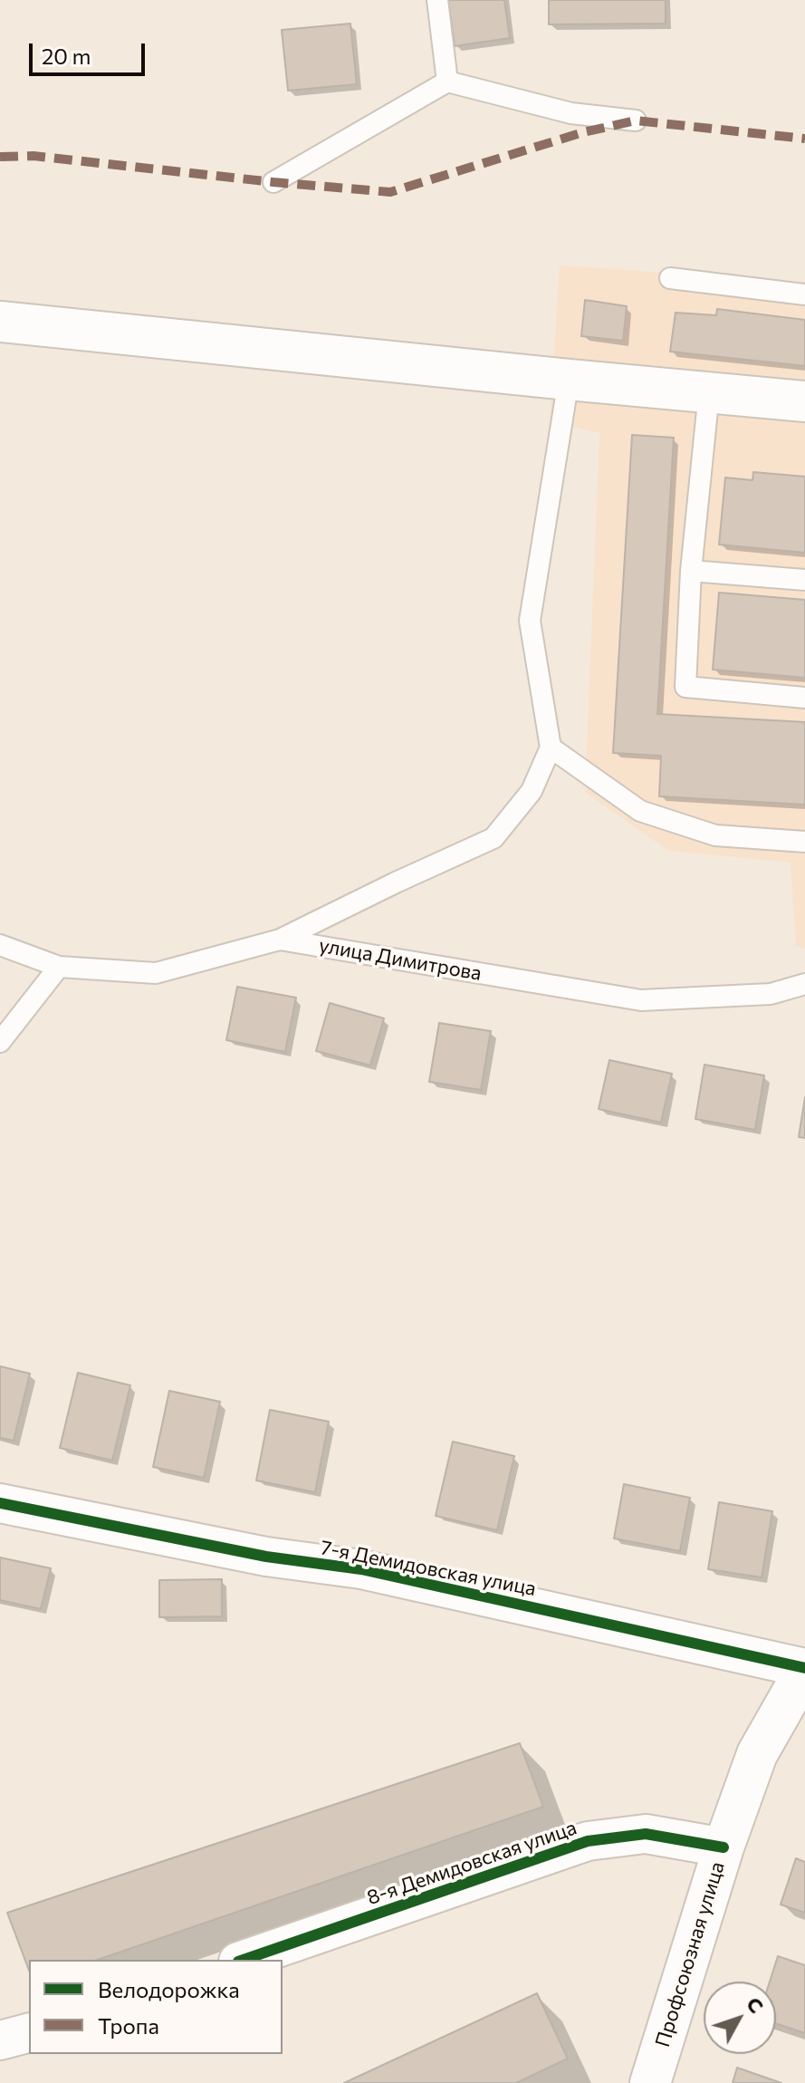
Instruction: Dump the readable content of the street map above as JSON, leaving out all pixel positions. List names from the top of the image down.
{
  "streets": {
    "main road": ["Профсоюзная улица"],
    "street": ["7-я Демидовская улица", "8-я Демидовская улица"],
    "lane": ["улица Димитрова"]
  },
  "crossings": [
    ["7-я Демидовская улица", "Профсоюзная улица"],
    ["8-я Демидовская улица", "Профсоюзная улица"]
  ],
  "legend": ["Велодорожка", "Тропа"],
  "scale_bar": "20 m",
  "north": "top right"
}
